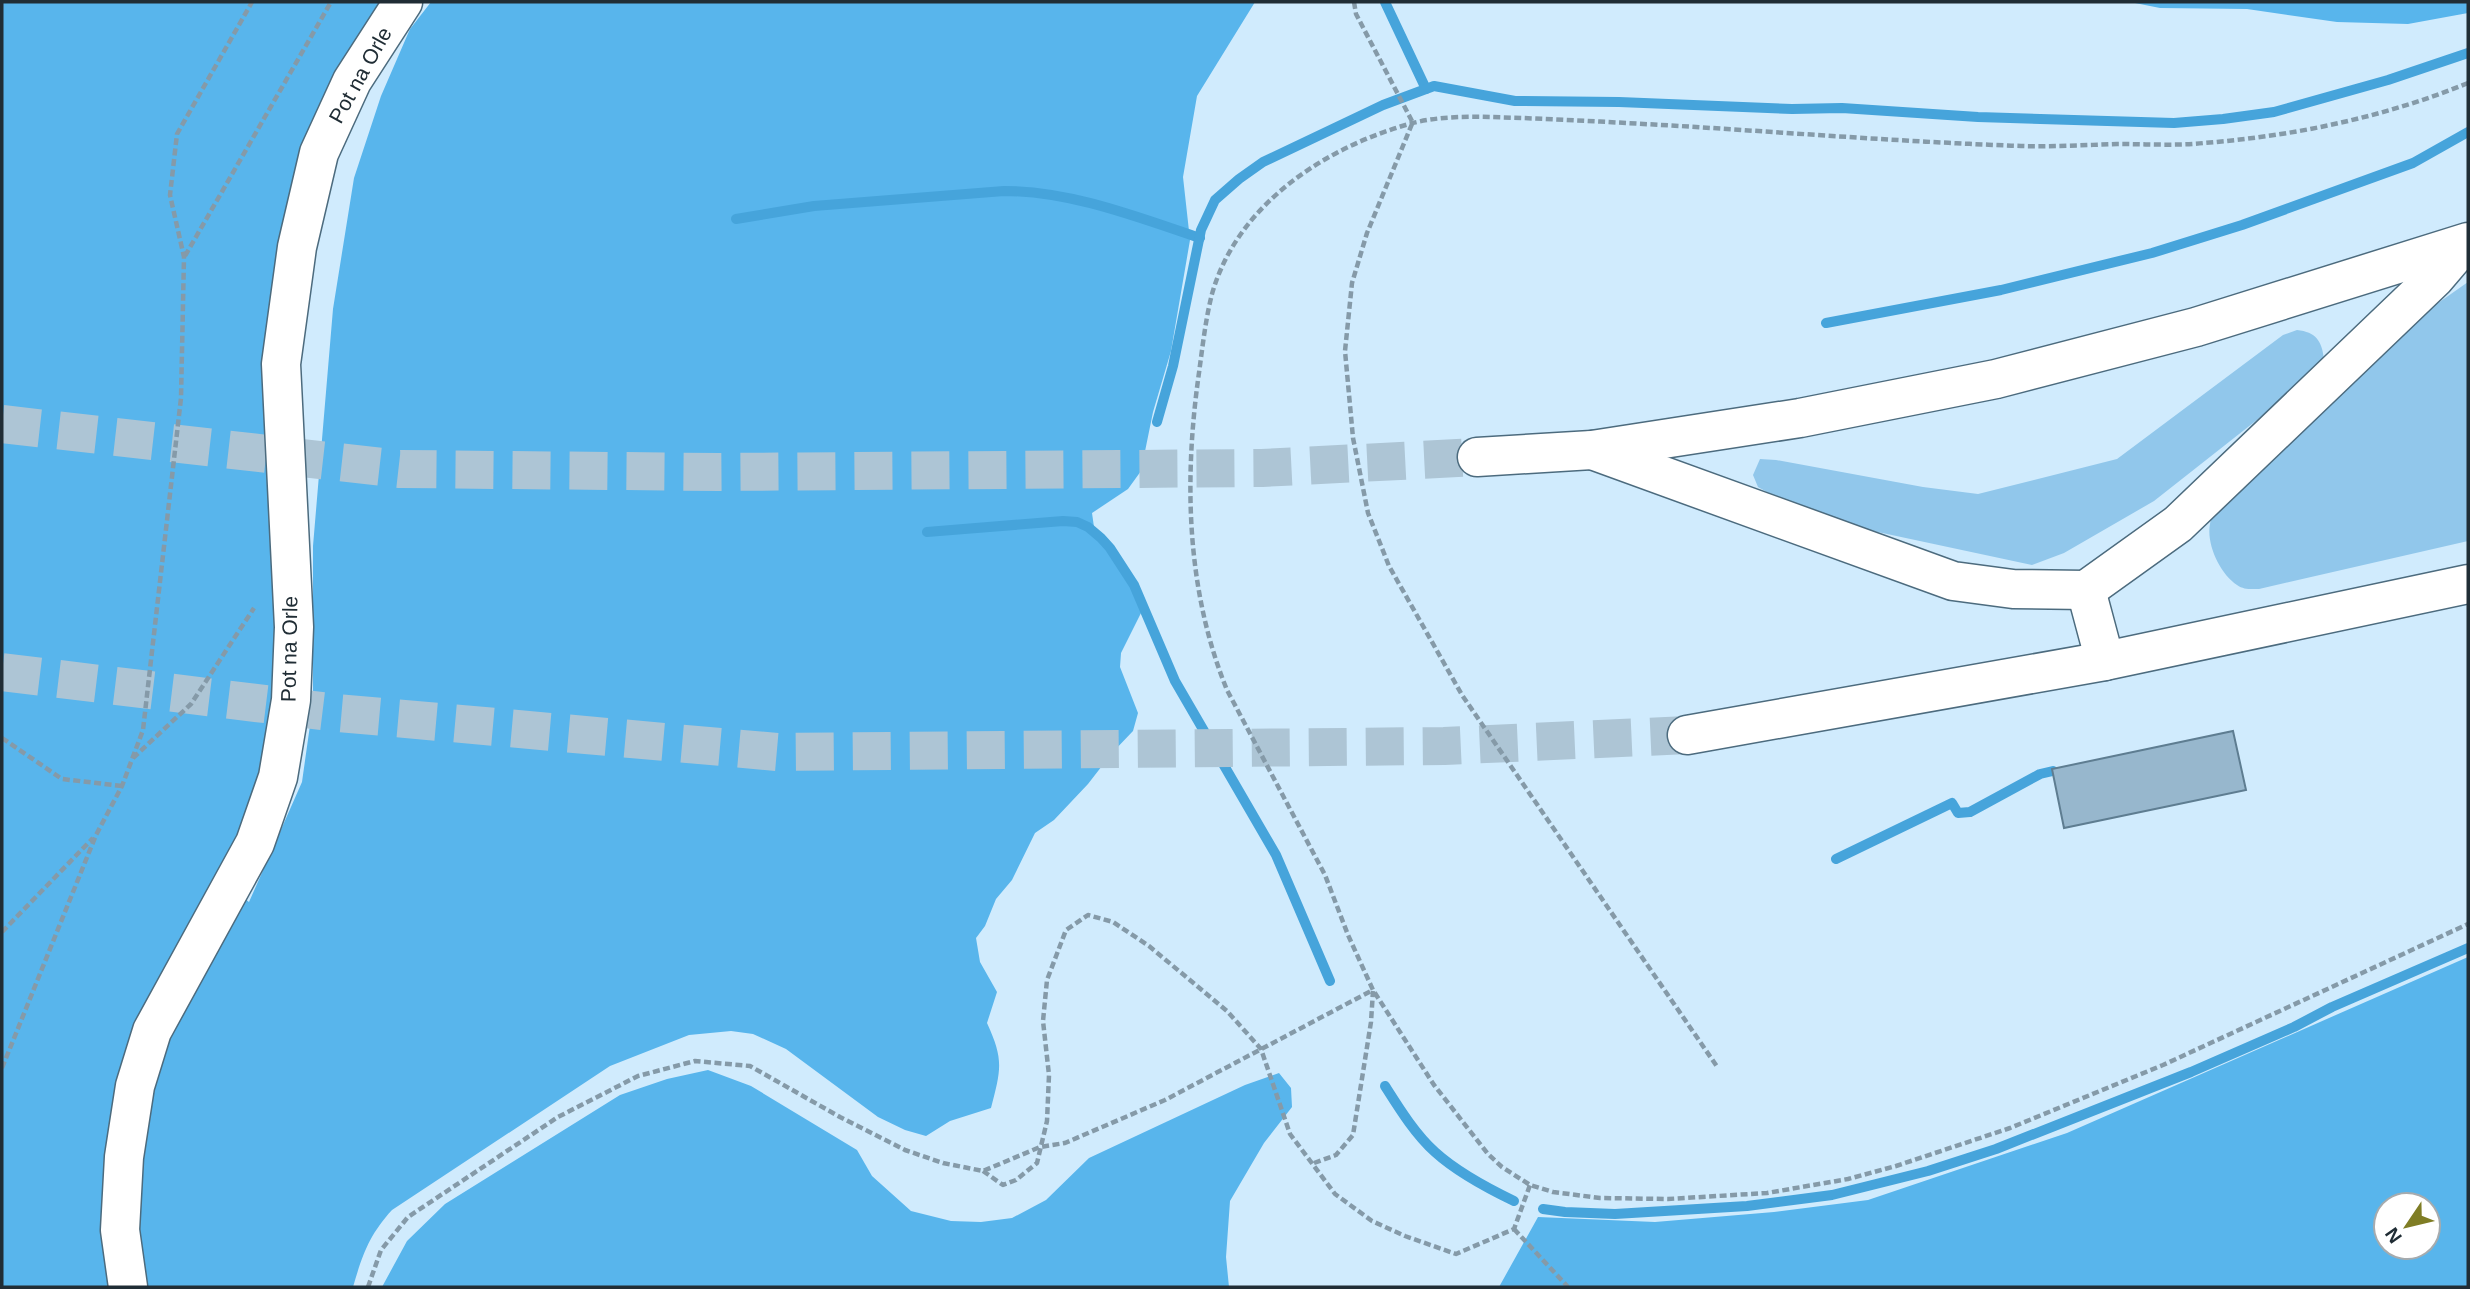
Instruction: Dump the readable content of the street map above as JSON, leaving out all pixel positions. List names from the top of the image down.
{
  "streets": {
    "main road": ["Pot na Orle"]
  },
  "north": "bottom left"
}
